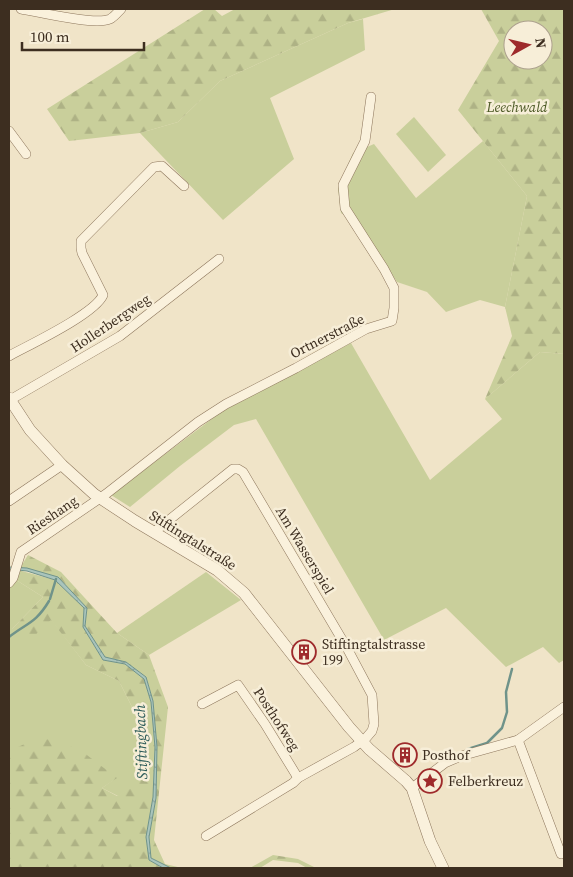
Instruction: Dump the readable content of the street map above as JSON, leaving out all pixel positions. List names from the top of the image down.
{
  "streets": {
    "street": [
      "Hollerbergweg",
      "Ortnerstraße",
      "Rieshang",
      "Stiftingtalstraße",
      "Am Wasserspiel",
      "Posthofweg"
    ]
  },
  "crossings": [
    ["Hollerbergweg", "Stiftingtalstraße"],
    ["Ortnerstraße", "Rieshang"],
    ["Ortnerstraße", "Stiftingtalstraße"],
    ["Rieshang", "Stiftingtalstraße"],
    ["Stiftingtalstraße", "Am Wasserspiel"]
  ],
  "water": ["Stiftingbach"],
  "parks": ["Leechwald"],
  "places": {
    "building": ["Stiftingtalstrasse 199", "Posthof"],
    "place": ["Felberkreuz"]
  },
  "scale_bar": "100 m",
  "north": "right"
}
